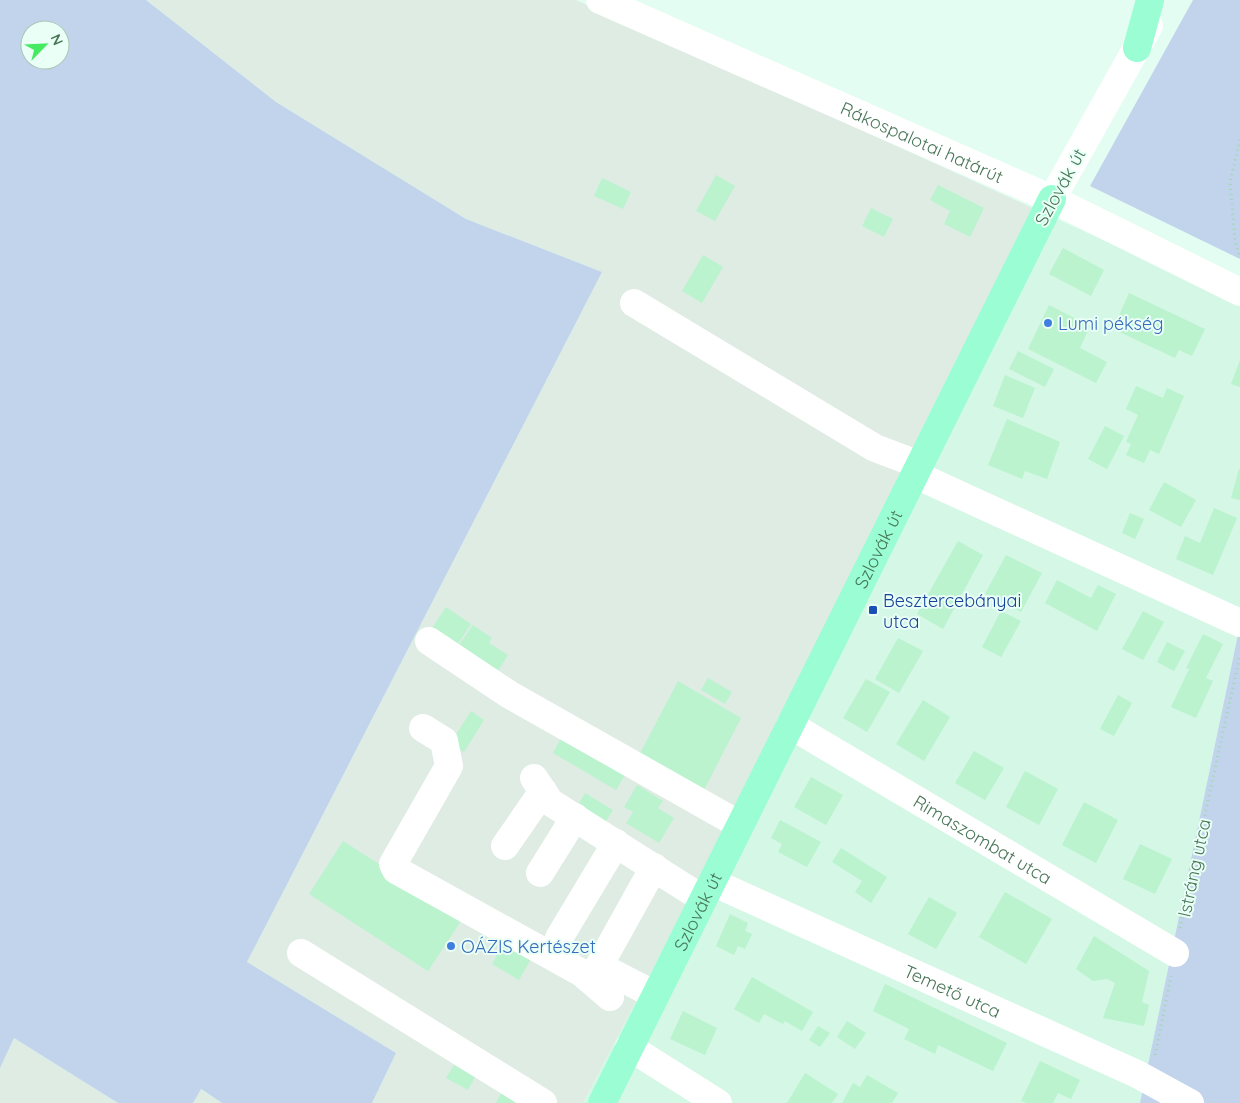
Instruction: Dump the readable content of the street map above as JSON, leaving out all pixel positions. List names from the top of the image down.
{
  "streets": {
    "main road": ["Szlovák út"],
    "street": ["Rákospalotai határút", "Rimaszombat utca", "Temető utca"],
    "path": ["Istráng utca"]
  },
  "crossings": [
    ["Rákospalotai határút", "Szlovák út"],
    ["Szlovák út", "Rimaszombat utca"],
    ["Szlovák út", "Temető utca"],
    ["Rimaszombat utca", "Istráng utca"],
    ["Istráng utca", "Temető utca"]
  ],
  "places": {
    "other": ["Lumi pékség", "OÁZIS Kertészet"],
    "transit": ["Besztercebányai utca"]
  },
  "north": "top right"
}
